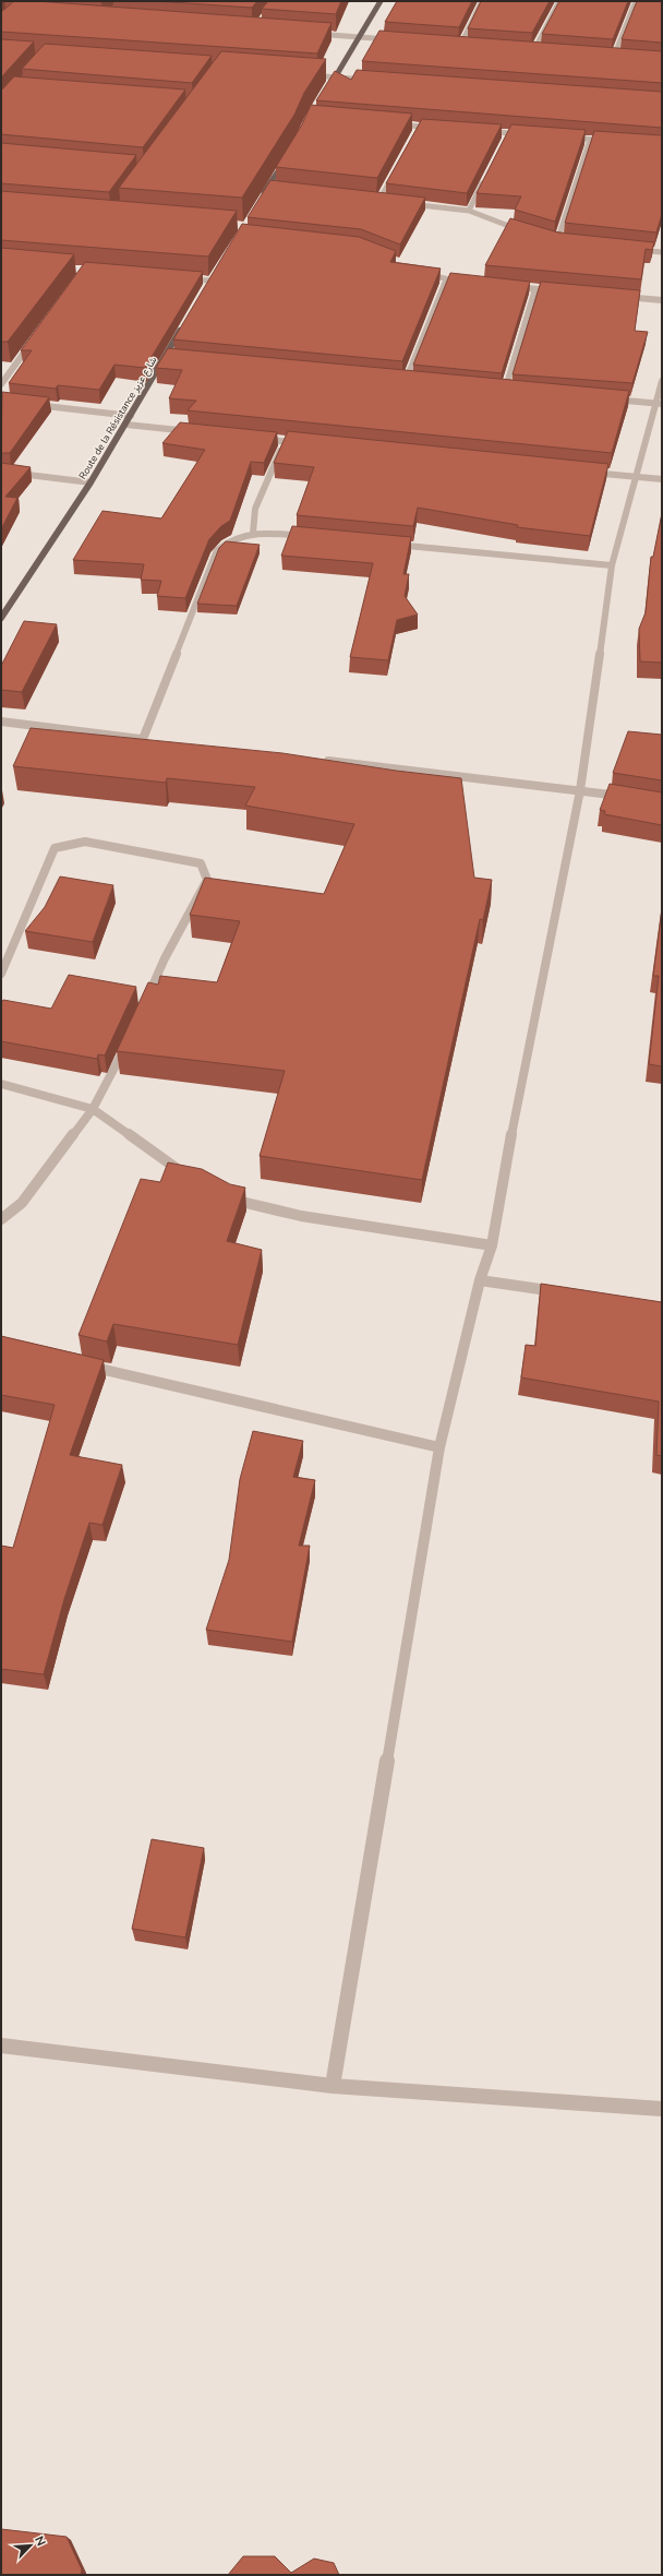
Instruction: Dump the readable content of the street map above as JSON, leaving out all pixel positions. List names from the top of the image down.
{
  "streets": {
    "main road": ["Route de la Résistance شارع عزيز"]
  },
  "north": "top right"
}
